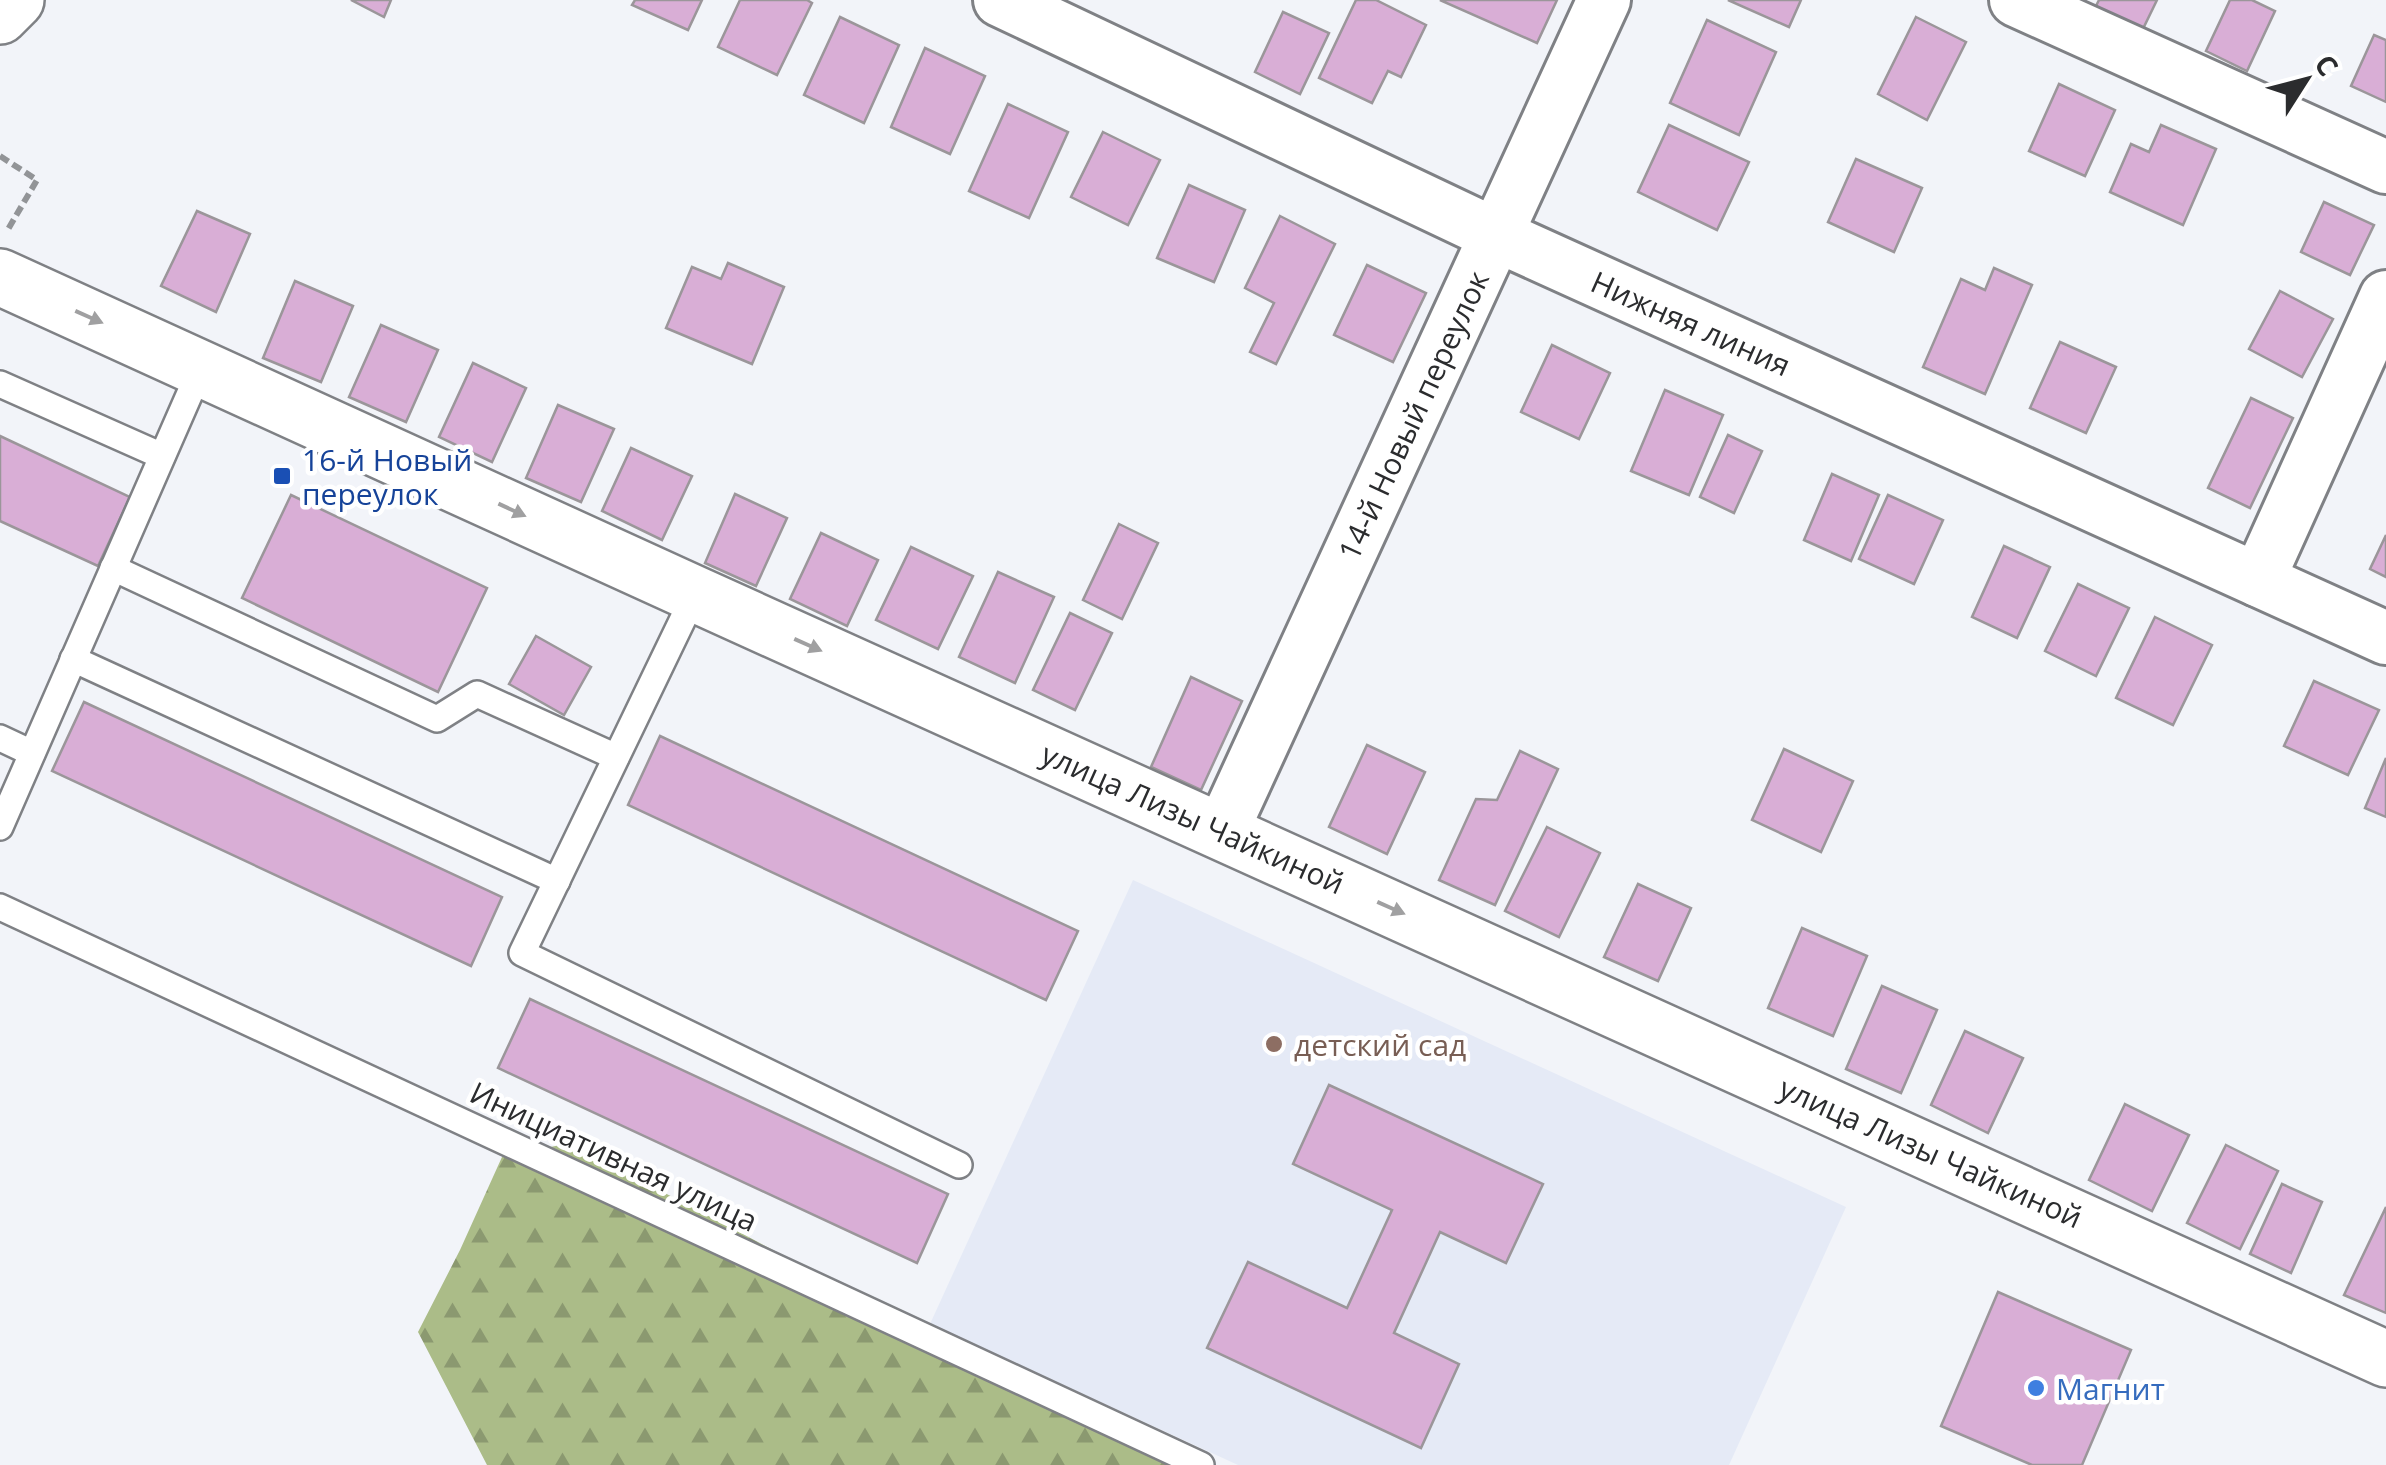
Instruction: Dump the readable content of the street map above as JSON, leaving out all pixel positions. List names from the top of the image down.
{
  "streets": {
    "main road": ["улица Лизы Чайкиной"],
    "street": ["Нижняя линия", "14-й Новый переулок"],
    "lane": ["Инициативная улица"]
  },
  "crossings": [
    ["Нижняя линия", "14-й Новый переулок"],
    ["14-й Новый переулок", "улица Лизы Чайкиной"]
  ],
  "one_way": ["улица Лизы Чайкиной"],
  "places": {
    "transit": ["16-й Новый переулок"],
    "other": ["детский сад", "Магнит"]
  },
  "north": "top right"
}
